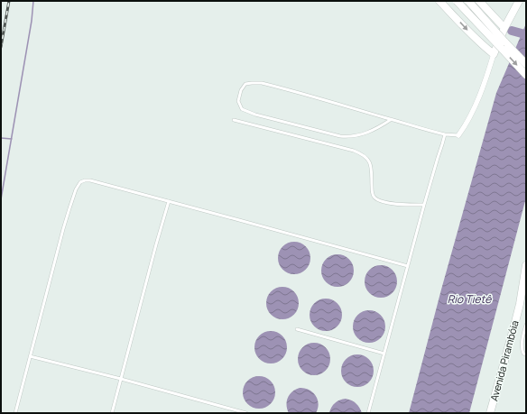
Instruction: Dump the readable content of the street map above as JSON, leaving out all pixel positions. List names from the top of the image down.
{
  "streets": {
    "main road": ["Avenida Pirambóia"]
  },
  "water": ["Rio Tietê"]
}
